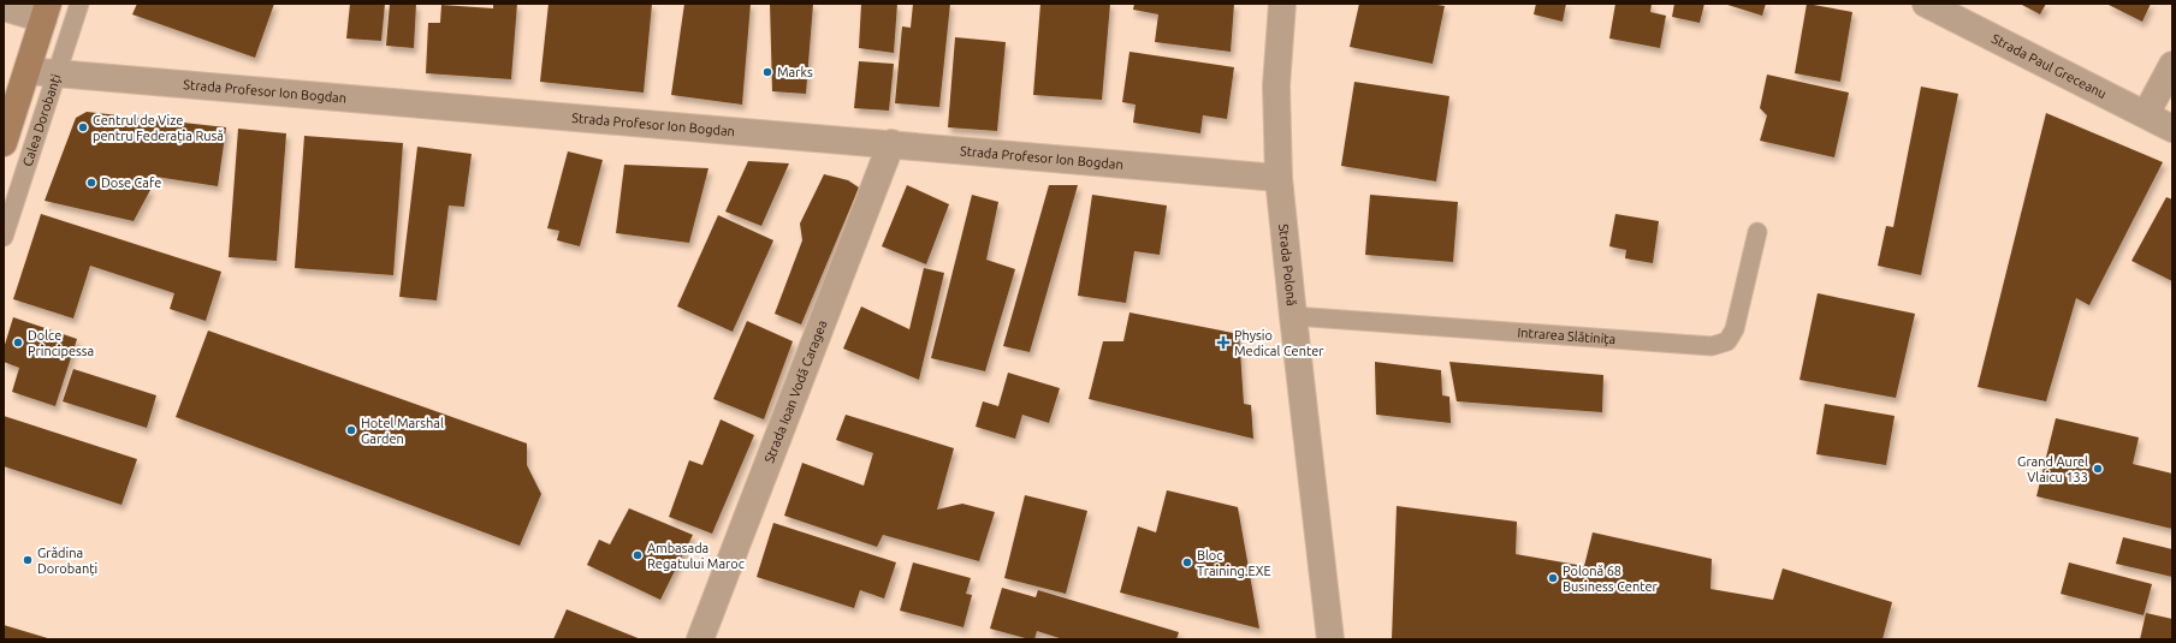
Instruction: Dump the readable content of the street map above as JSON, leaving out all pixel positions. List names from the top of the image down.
{
  "streets": {
    "street": [
      "Strada Paul Greceanu",
      "Strada Profesor Ion Bogdan",
      "Strada Polonă",
      "Strada Ioan Vodă Caragea"
    ],
    "lane": ["Calea Dorobanți", "Intrarea Slătinița"]
  },
  "crossings": [
    ["Strada Profesor Ion Bogdan", "Calea Dorobanți"],
    ["Strada Profesor Ion Bogdan", "Strada Polonă"],
    ["Strada Profesor Ion Bogdan", "Strada Ioan Vodă Caragea"],
    ["Strada Polonă", "Intrarea Slătinița"]
  ],
  "places": {
    "other": [
      "Marks",
      "Centrul de Vize pentru Federația Rusă",
      "Dose Cafe",
      "Dolce Principessa",
      "Hotel Marshal Garden",
      "Grand Aurel Vlaicu 133",
      "Ambasada Regatului Maroc",
      "Grădina Dorobanți",
      "Bloc Training.EXE",
      "Polonă 68 Business Center"
    ],
    "health": ["Physio Medical Center"]
  }
}
